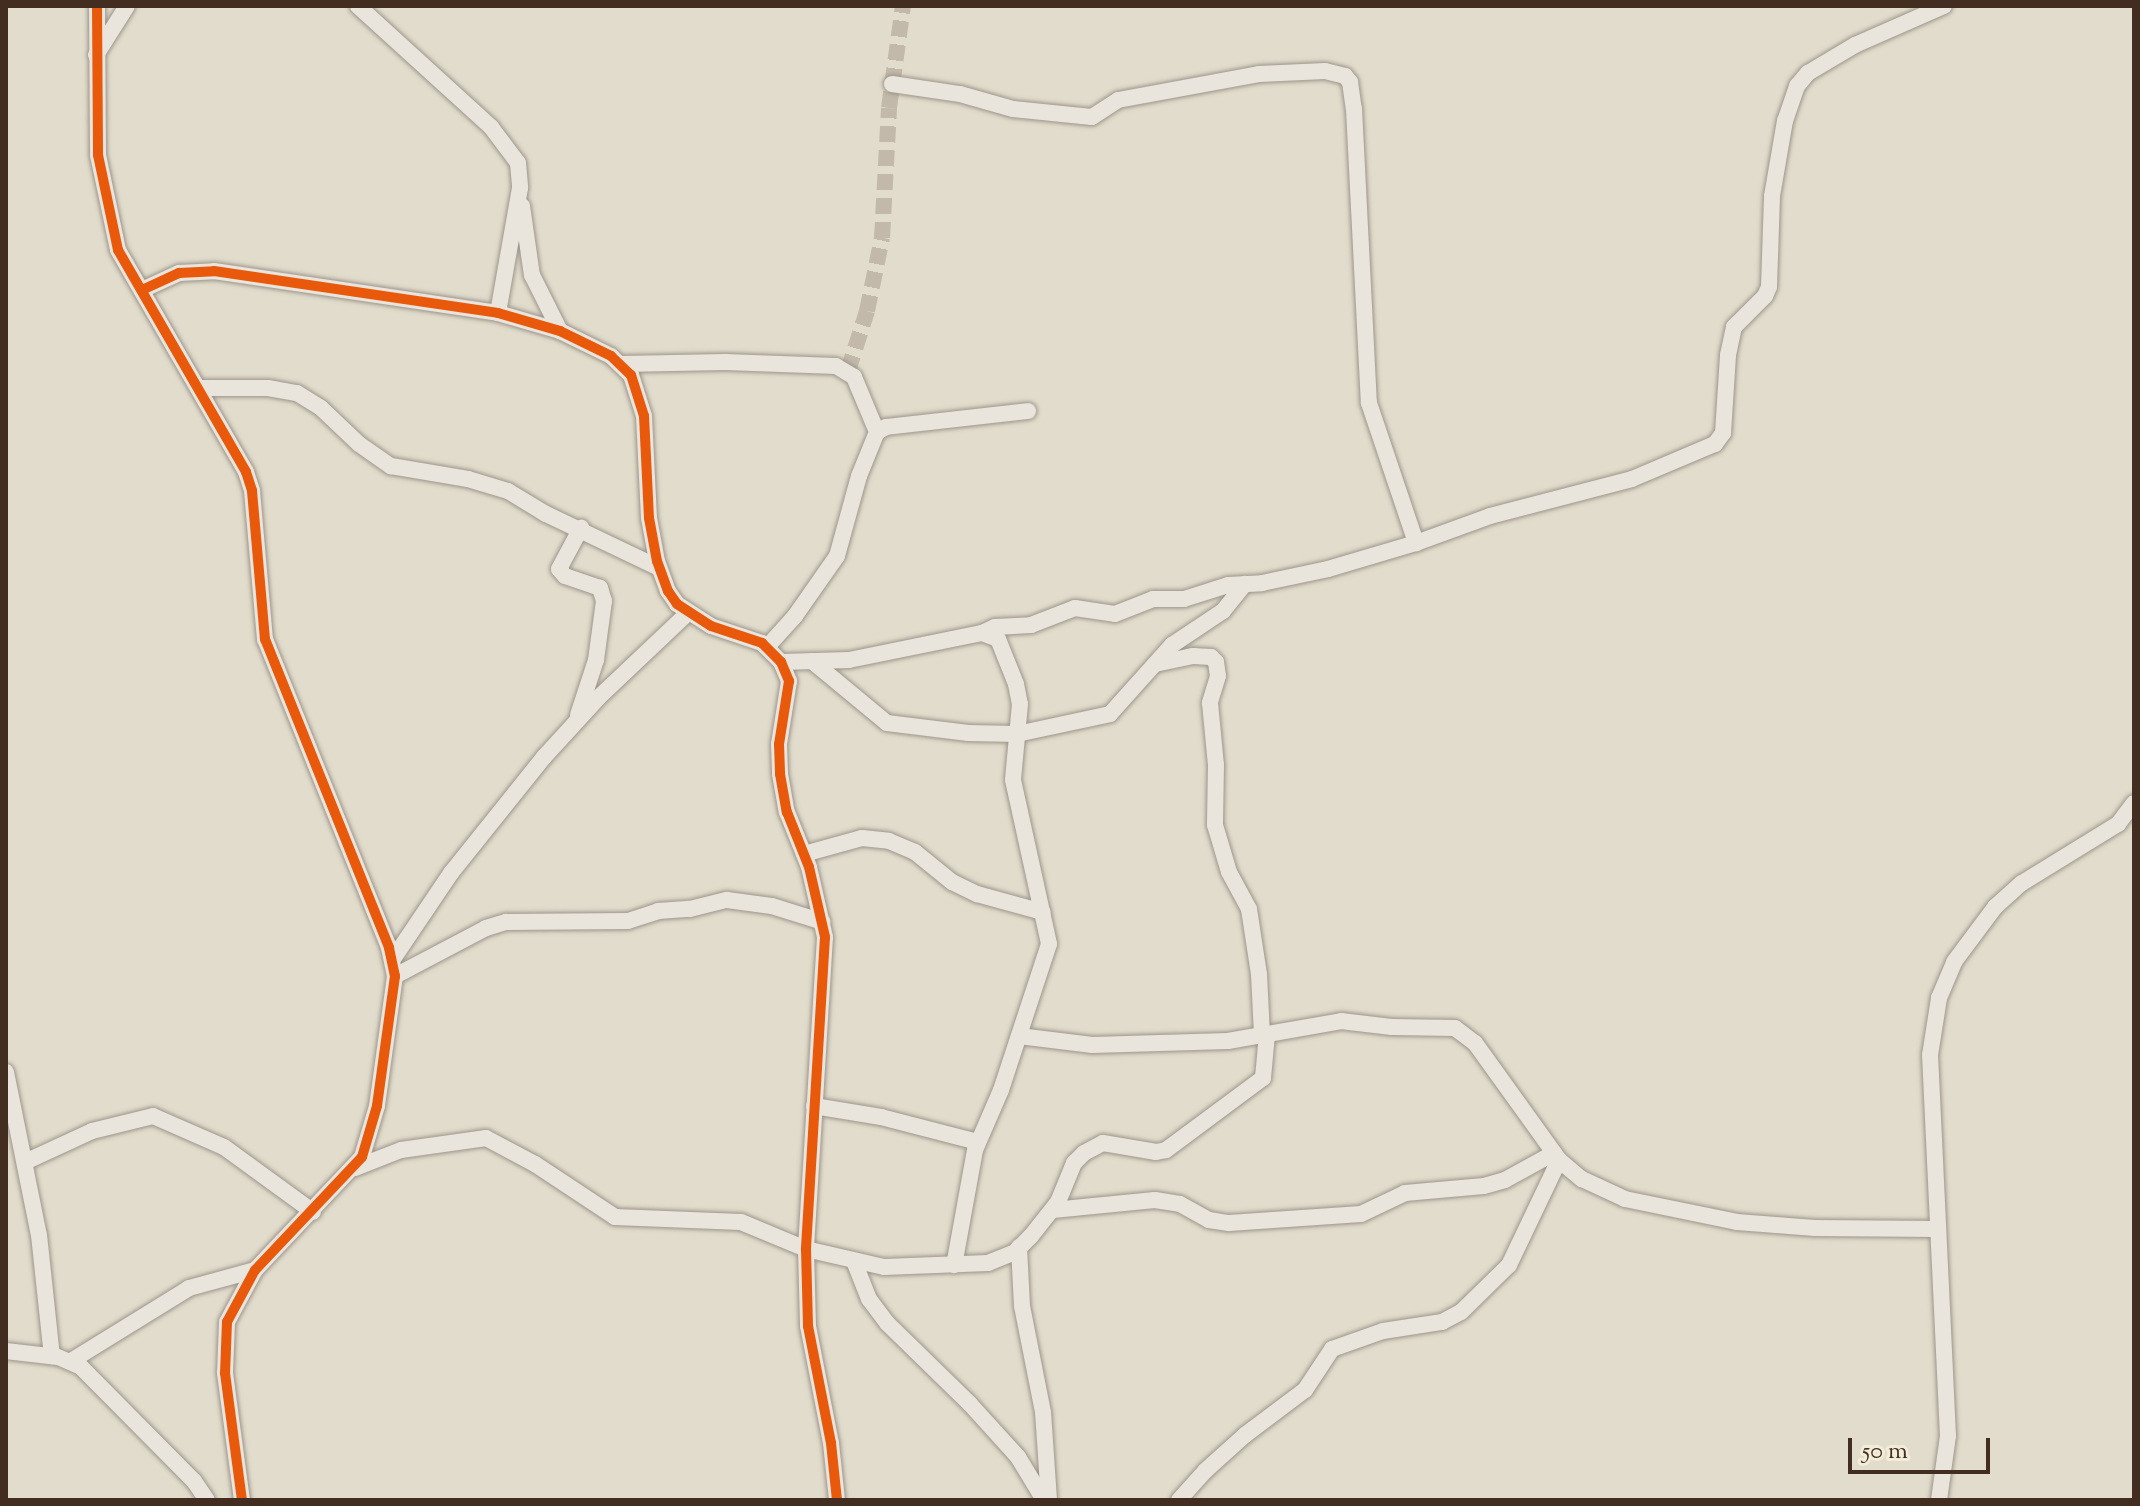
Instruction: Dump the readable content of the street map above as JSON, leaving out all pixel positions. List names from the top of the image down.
{
  "scale_bar": "50 m"
}
